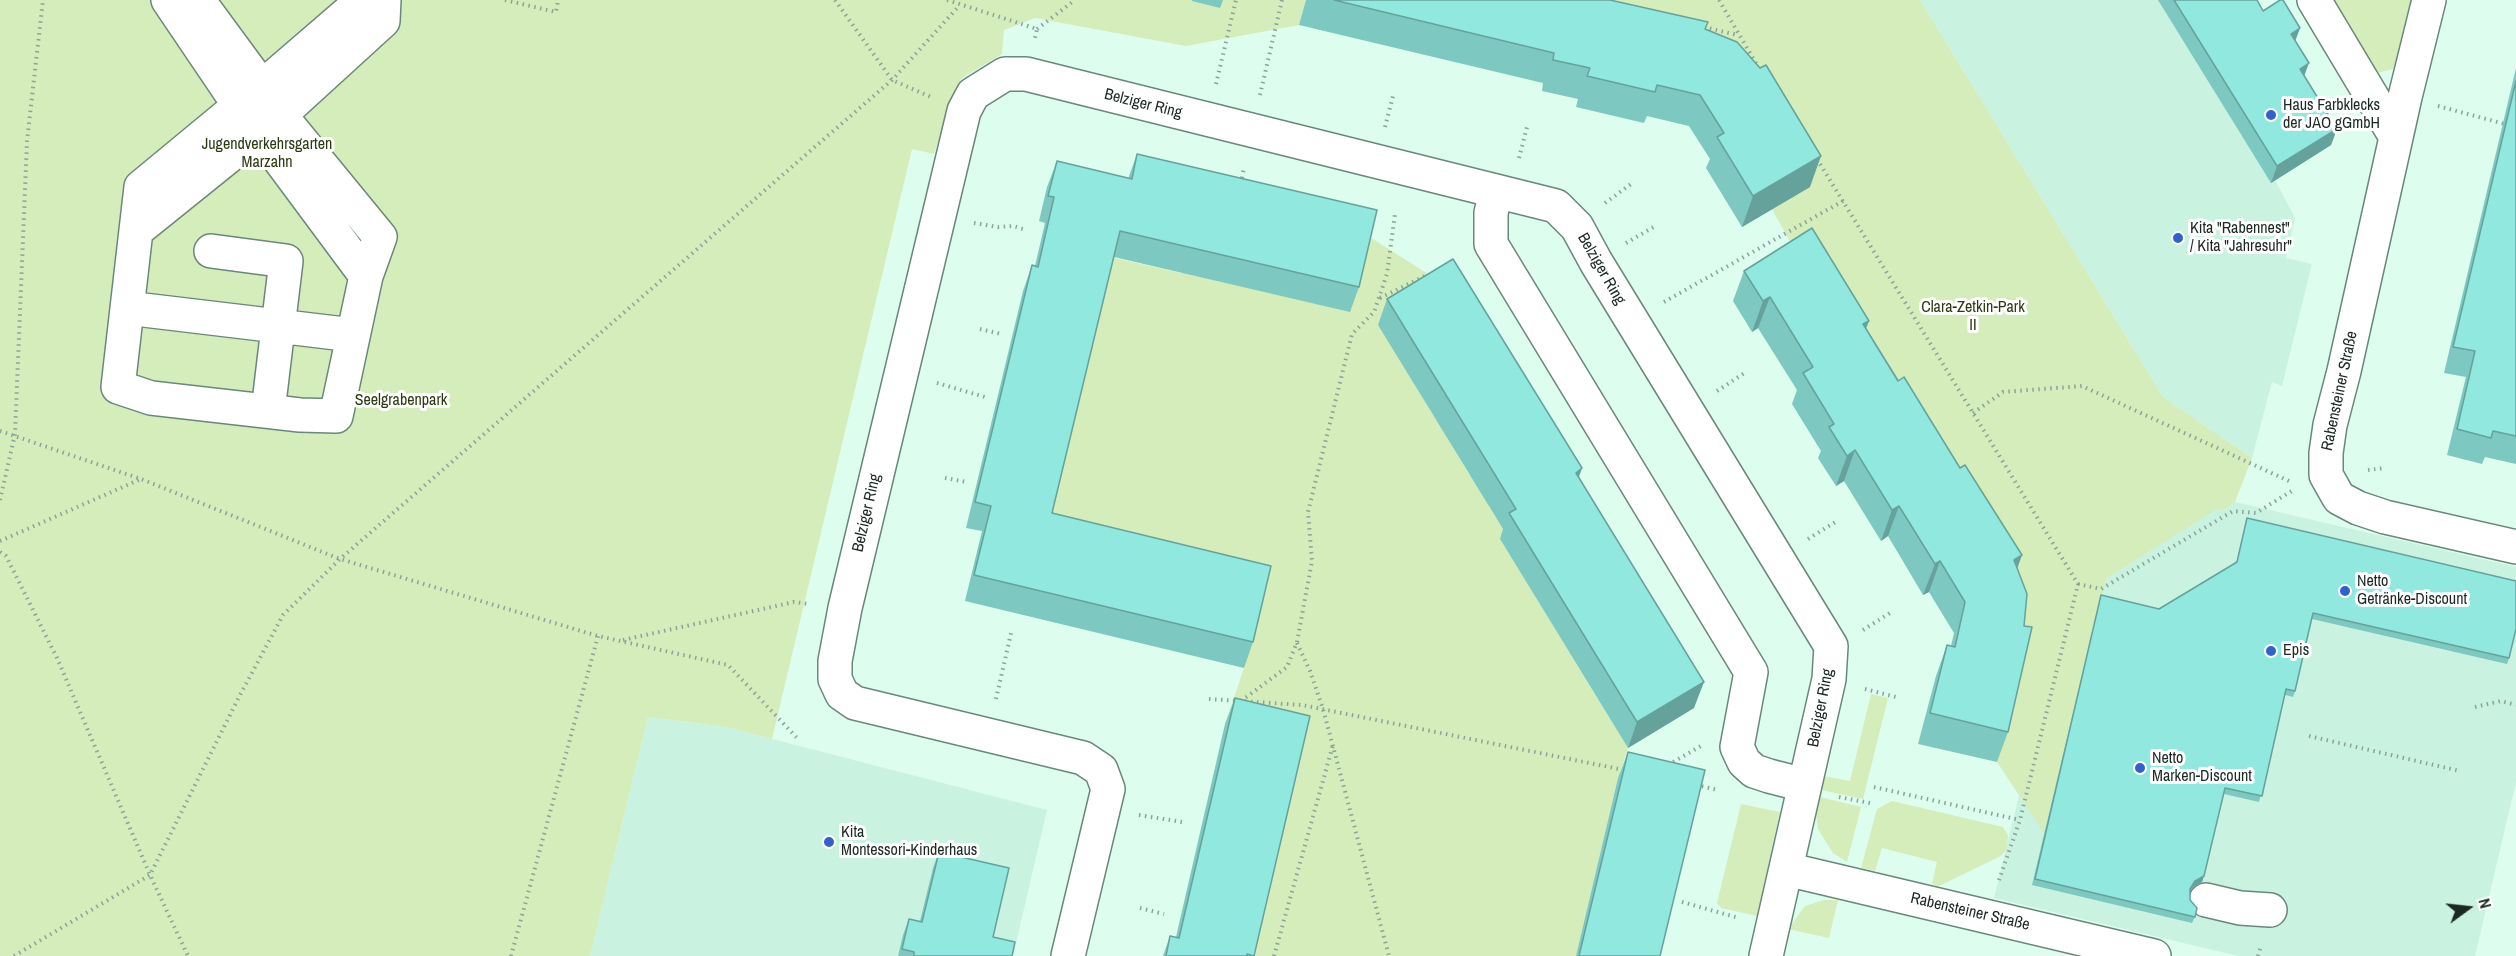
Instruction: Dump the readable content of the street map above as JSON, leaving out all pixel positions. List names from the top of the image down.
{
  "streets": {
    "street": ["Belziger Ring", "Rabensteiner Straße"]
  },
  "crossings": [
    ["Belziger Ring", "Rabensteiner Straße"]
  ],
  "parks": ["Jugendverkehrsgarten Marzahn", "Clara-Zetkin-Park II", "Seelgrabenpark"],
  "places": [
    "Haus Farbklecks der JAO gGmbH",
    "Kita \"Rabennest\" / Kita \"Jahresuhr\"",
    "Netto Getränke-Discount",
    "Epis",
    "Netto Marken-Discount",
    "Kita Montessori-Kinderhaus"
  ],
  "north": "right"
}
